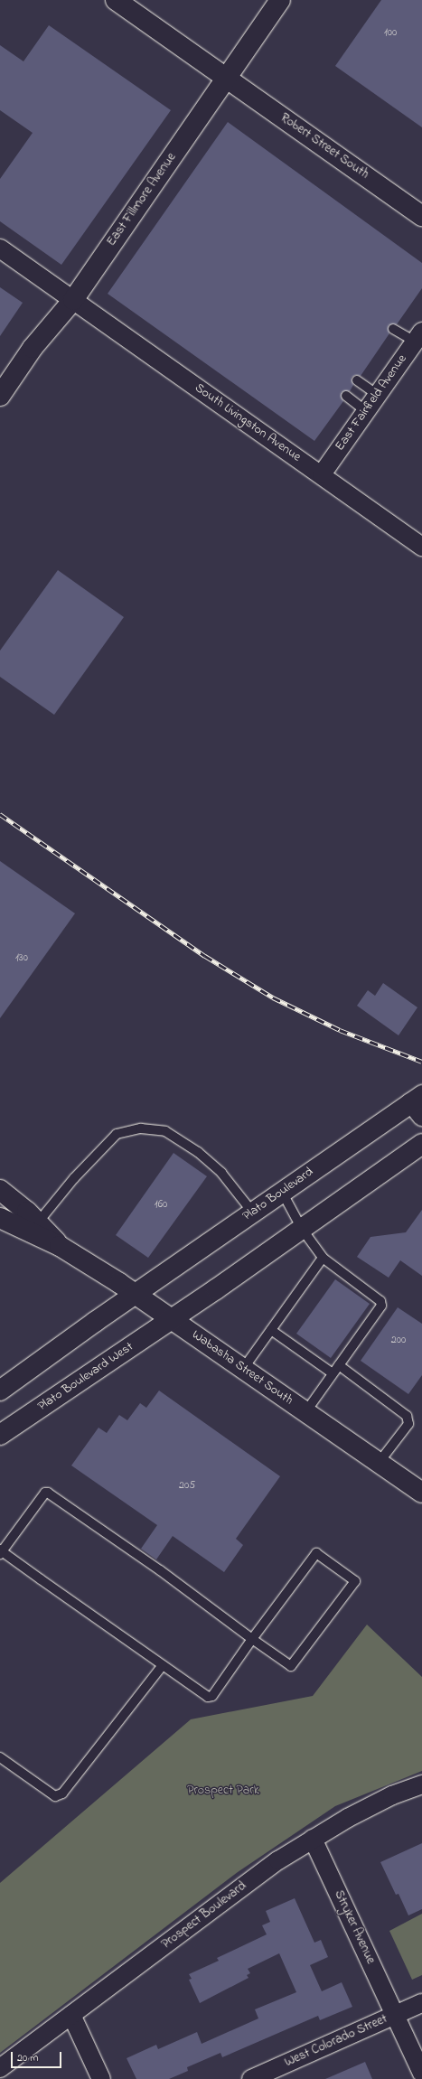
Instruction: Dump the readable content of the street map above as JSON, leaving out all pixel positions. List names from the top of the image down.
{
  "streets": {
    "main road": [
      "Robert Street South",
      "East Fillmore Avenue",
      "Plato Boulevard",
      "Wabasha Street South",
      "Plato Boulevard West"
    ],
    "street": [
      "East Fairfield Avenue",
      "South Livingston Avenue",
      "Prospect Boulevard",
      "Stryker Avenue",
      "West Colorado Street"
    ]
  },
  "crossings": [
    ["Robert Street South", "East Fillmore Avenue"],
    ["East Fillmore Avenue", "South Livingston Avenue"],
    ["East Fairfield Avenue", "South Livingston Avenue"],
    ["Plato Boulevard", "Wabasha Street South"],
    ["Wabasha Street South", "Plato Boulevard West"],
    ["Prospect Boulevard", "Stryker Avenue"],
    ["Stryker Avenue", "West Colorado Street"]
  ],
  "parks": ["Prospect Park"],
  "house_numbers": [
    "100",
    "130",
    "160",
    "200",
    "205"
  ],
  "scale_bar": "20 m"
}
